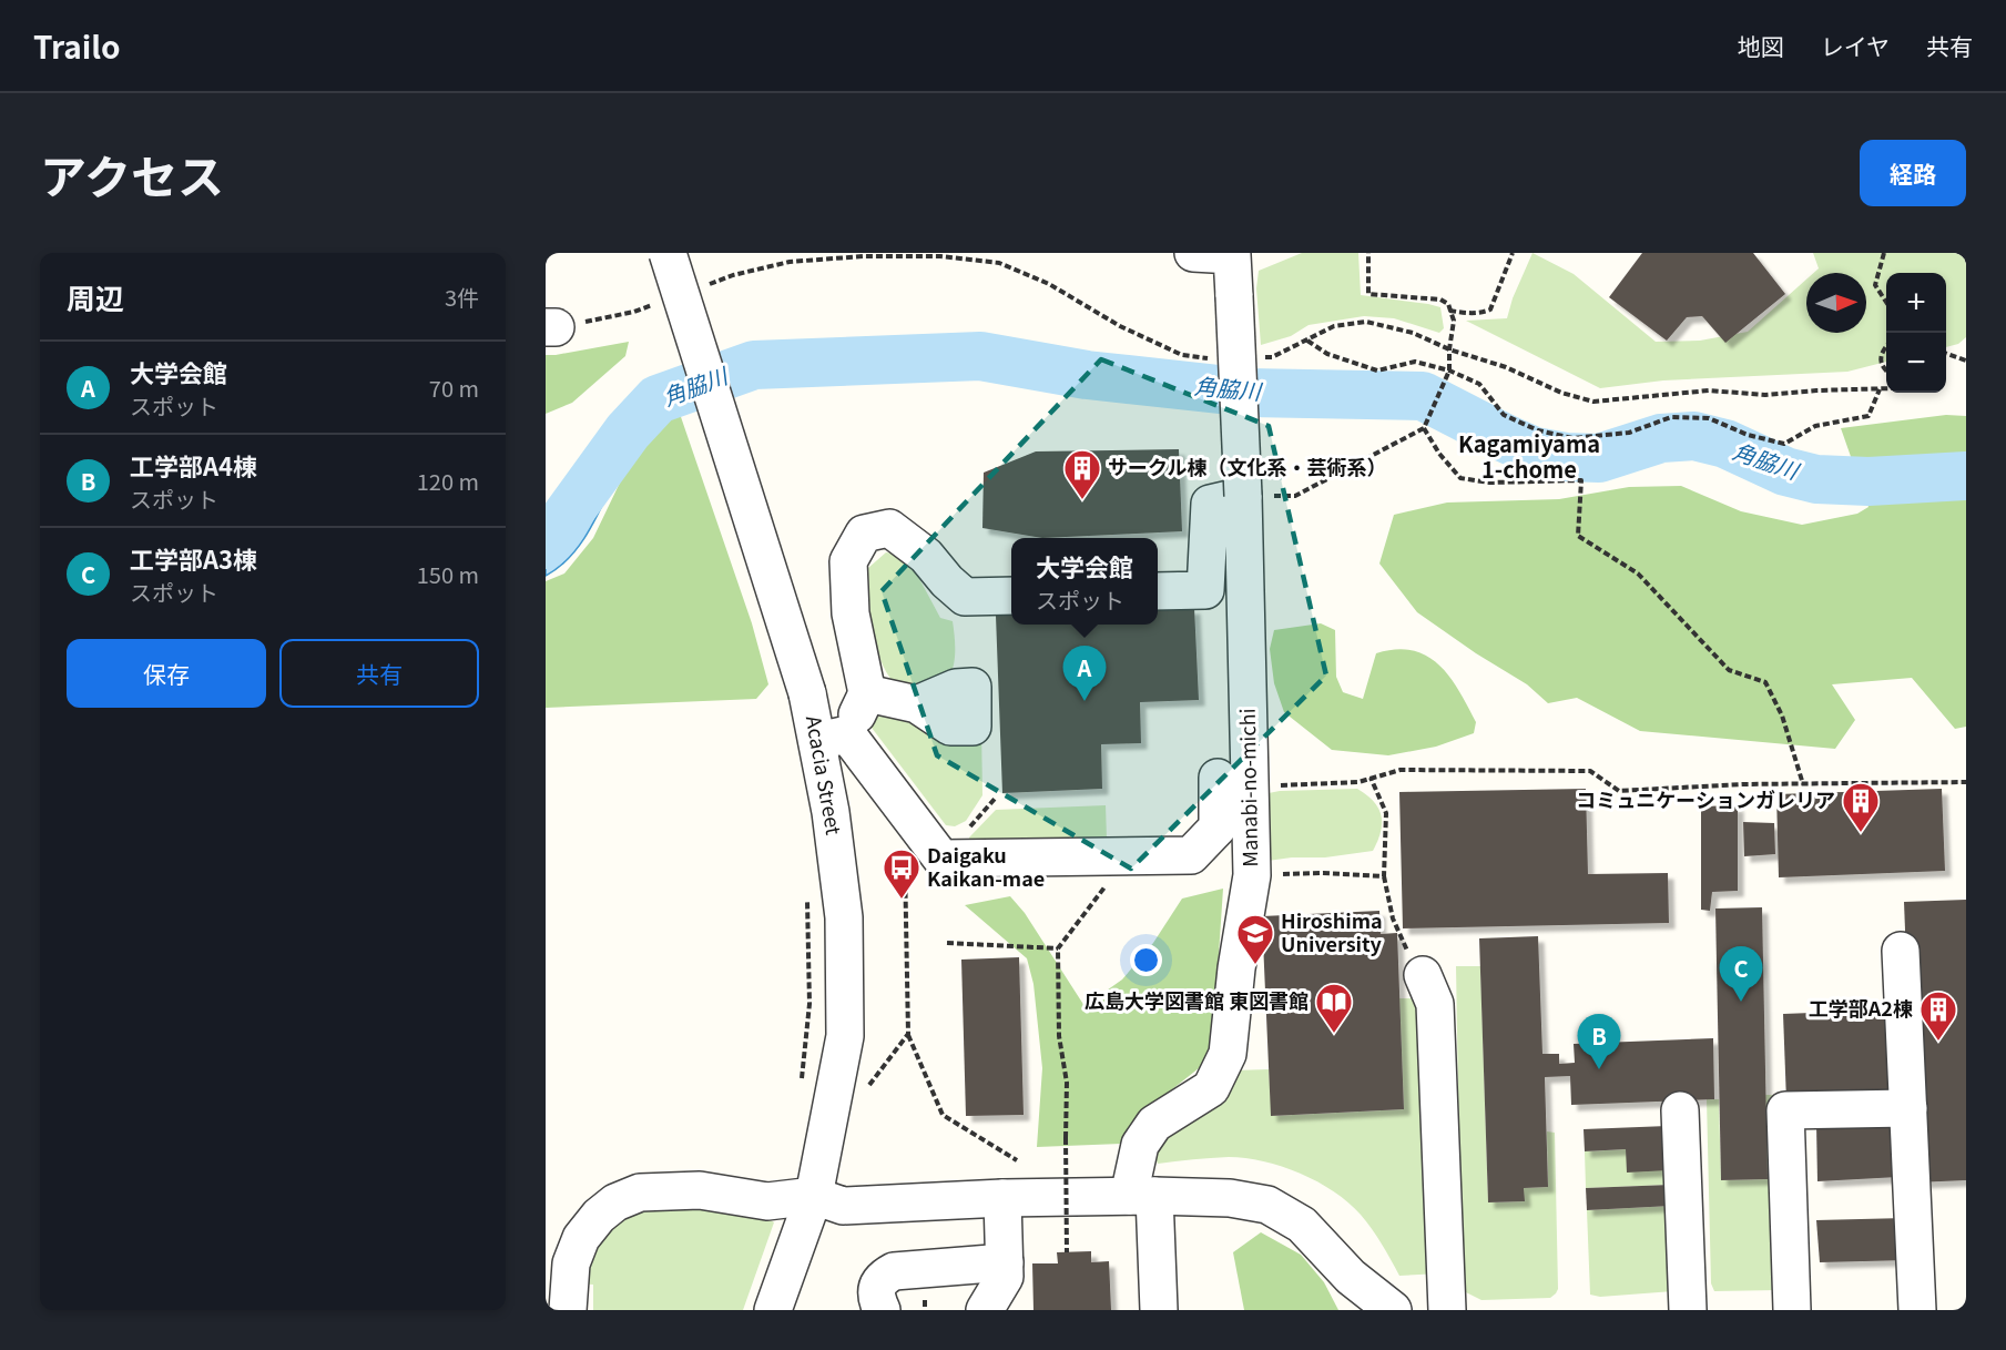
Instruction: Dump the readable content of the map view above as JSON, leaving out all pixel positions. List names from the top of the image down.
{
  "streets": {
    "street": ["Acacia Street", "Manabi-no-michi"]
  },
  "districts": ["Kagamiyama 1-chome"],
  "water": ["角脇川"],
  "places": {
    "building": ["サークル棟（文化系・芸術系）", "コミュニケーションガレリア", "工学部A2棟"],
    "bus stop": ["Daigaku Kaikan-mae"],
    "school or university": ["Hiroshima University"],
    "library": ["広島大学図書館 東図書館"]
  },
  "north": "right",
  "page": {
    "header": "Trailo",
    "nav": ["地図", "レイヤ", "共有"],
    "title": "アクセス",
    "buttons": [
      "経路",
      ["保存", "共有"]
    ],
    "heading": ["周辺", "3件"],
    "map_buttons": ["+", "−"],
    "list": [
      {
        "mark": "A",
        "name": "大学会館",
        "note": "スポット",
        "value": "70 m"
      },
      {
        "mark": "B",
        "name": "工学部A4棟",
        "note": "スポット",
        "value": "120 m"
      },
      {
        "mark": "C",
        "name": "工学部A3棟",
        "note": "スポット",
        "value": "150 m"
      }
    ],
    "popup": ["大学会館", "スポット"],
    "pins": ["A", "C", "B"]
  }
}
